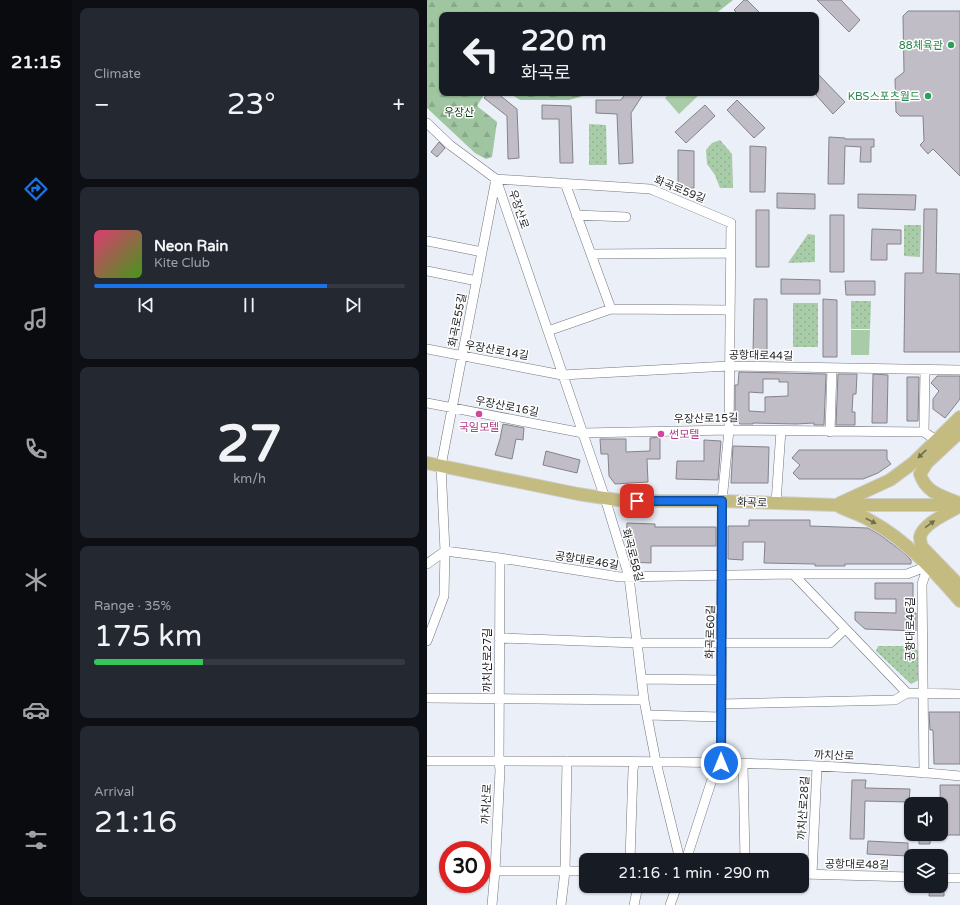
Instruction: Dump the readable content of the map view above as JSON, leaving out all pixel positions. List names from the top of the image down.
{
  "streets": {
    "main road": ["화곡로"],
    "street": [
      "화곡로59길",
      "우장산로",
      "화곡로55길",
      "우장산로14길",
      "공항대로44길",
      "우장산로16길",
      "우장산로15길",
      "화곡로58길",
      "공항대로46길",
      "화곡로60길",
      "까치산로27길",
      "까치산로",
      "까치산로28길",
      "공항대로48길"
    ]
  },
  "crossings": [
    ["화곡로59길", "우장산로"],
    ["화곡로59길", "화곡로55길"],
    ["화곡로59길", "공항대로44길"],
    ["화곡로59길", "우장산로15길"],
    ["화곡로59길", "화곡로"],
    ["화곡로59길", "화곡로60길"],
    ["우장산로", "화곡로55길"],
    ["우장산로", "우장산로14길"],
    ["우장산로", "공항대로44길"],
    ["우장산로", "우장산로16길"],
    ["우장산로", "우장산로15길"],
    ["우장산로", "화곡로"],
    ["우장산로", "화곡로58길"],
    ["화곡로55길", "우장산로14길"],
    ["화곡로55길", "우장산로16길"],
    ["화곡로55길", "화곡로"],
    ["화곡로55길", "공항대로46길"],
    ["우장산로14길", "공항대로44길"],
    ["우장산로16길", "우장산로15길"],
    ["화곡로", "화곡로58길"],
    ["화곡로", "화곡로60길"],
    ["화곡로58길", "공항대로46길"],
    ["화곡로58길", "까치산로"],
    ["공항대로46길", "화곡로60길"],
    ["공항대로46길", "까치산로27길"],
    ["화곡로60길", "까치산로"],
    ["까치산로27길", "까치산로"],
    ["까치산로", "까치산로28길"],
    ["까치산로28길", "공항대로48길"]
  ],
  "parks": ["우장산"],
  "places": [
    "88체육관",
    "KBS스포츠월드",
    "국일모텔",
    "썬모텔"
  ],
  "page": {
    "tabs": "21:15",
    "tile": [
      "Climate",
      ["27", "km/h"],
      ["Range · 35%", "175 km"],
      ["Arrival", "21:16"]
    ],
    "turn": ["220 m", "화곡로"],
    "heat": ["−", "23°", "+"],
    "song": ["Neon Rain", "Kite Club"],
    "limit": "30",
    "trip": "21:16 · 1 min · 290 m"
  }
}
